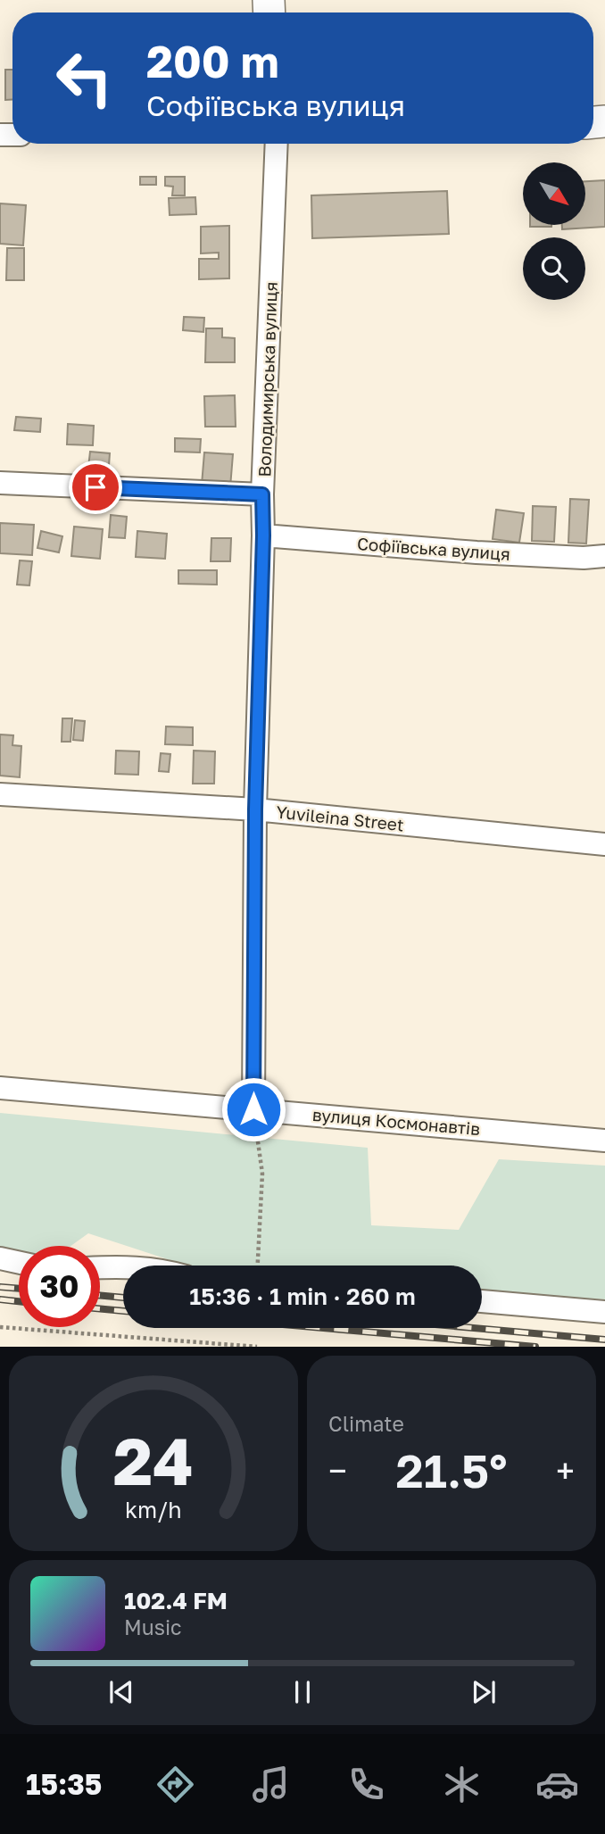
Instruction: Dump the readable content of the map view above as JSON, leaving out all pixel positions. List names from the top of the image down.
{
  "streets": {
    "street": [
      "Володимирська вулиця",
      "Софіївська вулиця",
      "Yuvileina Street",
      "вулиця Космонавтів"
    ]
  },
  "crossings": [
    ["Володимирська вулиця", "Софіївська вулиця"],
    ["Володимирська вулиця", "Yuvileina Street"],
    ["Володимирська вулиця", "вулиця Космонавтів"]
  ],
  "north": "bottom right",
  "page": {
    "turn": ["200 m", "Софіївська вулиця"],
    "limit": "30",
    "trip": "15:36 · 1 min · 260 m",
    "tile": "Climate",
    "heat": ["−", "21.5°", "+"],
    "song": ["102.4 FM", "Music"],
    "tabs": "15:35",
    "gauge": ["24", "km/h"]
  }
}
